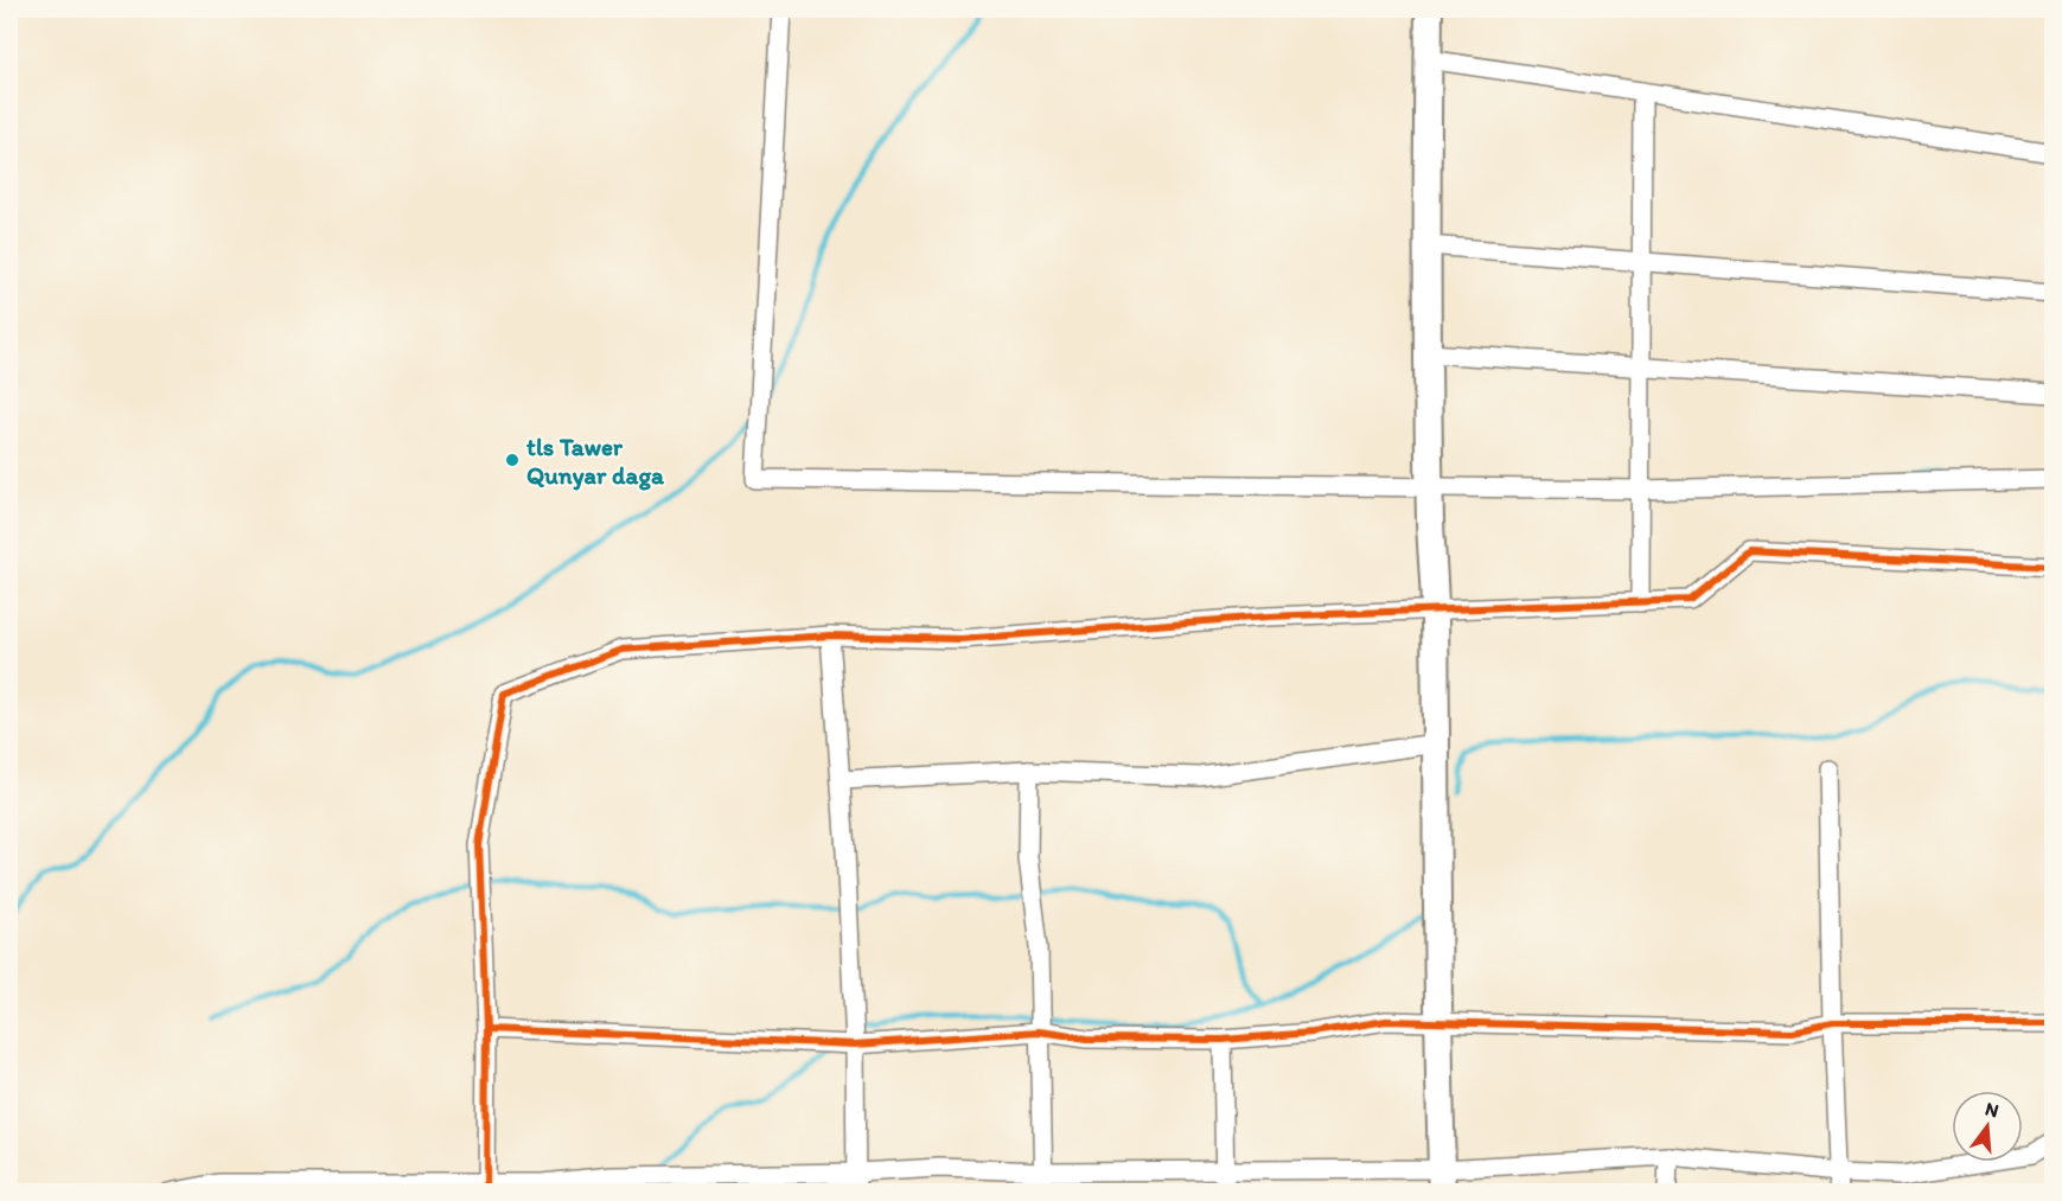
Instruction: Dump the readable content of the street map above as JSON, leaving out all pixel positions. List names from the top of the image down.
{
  "places": ["tls Tawer Qunyar daga"],
  "north": "top"
}
